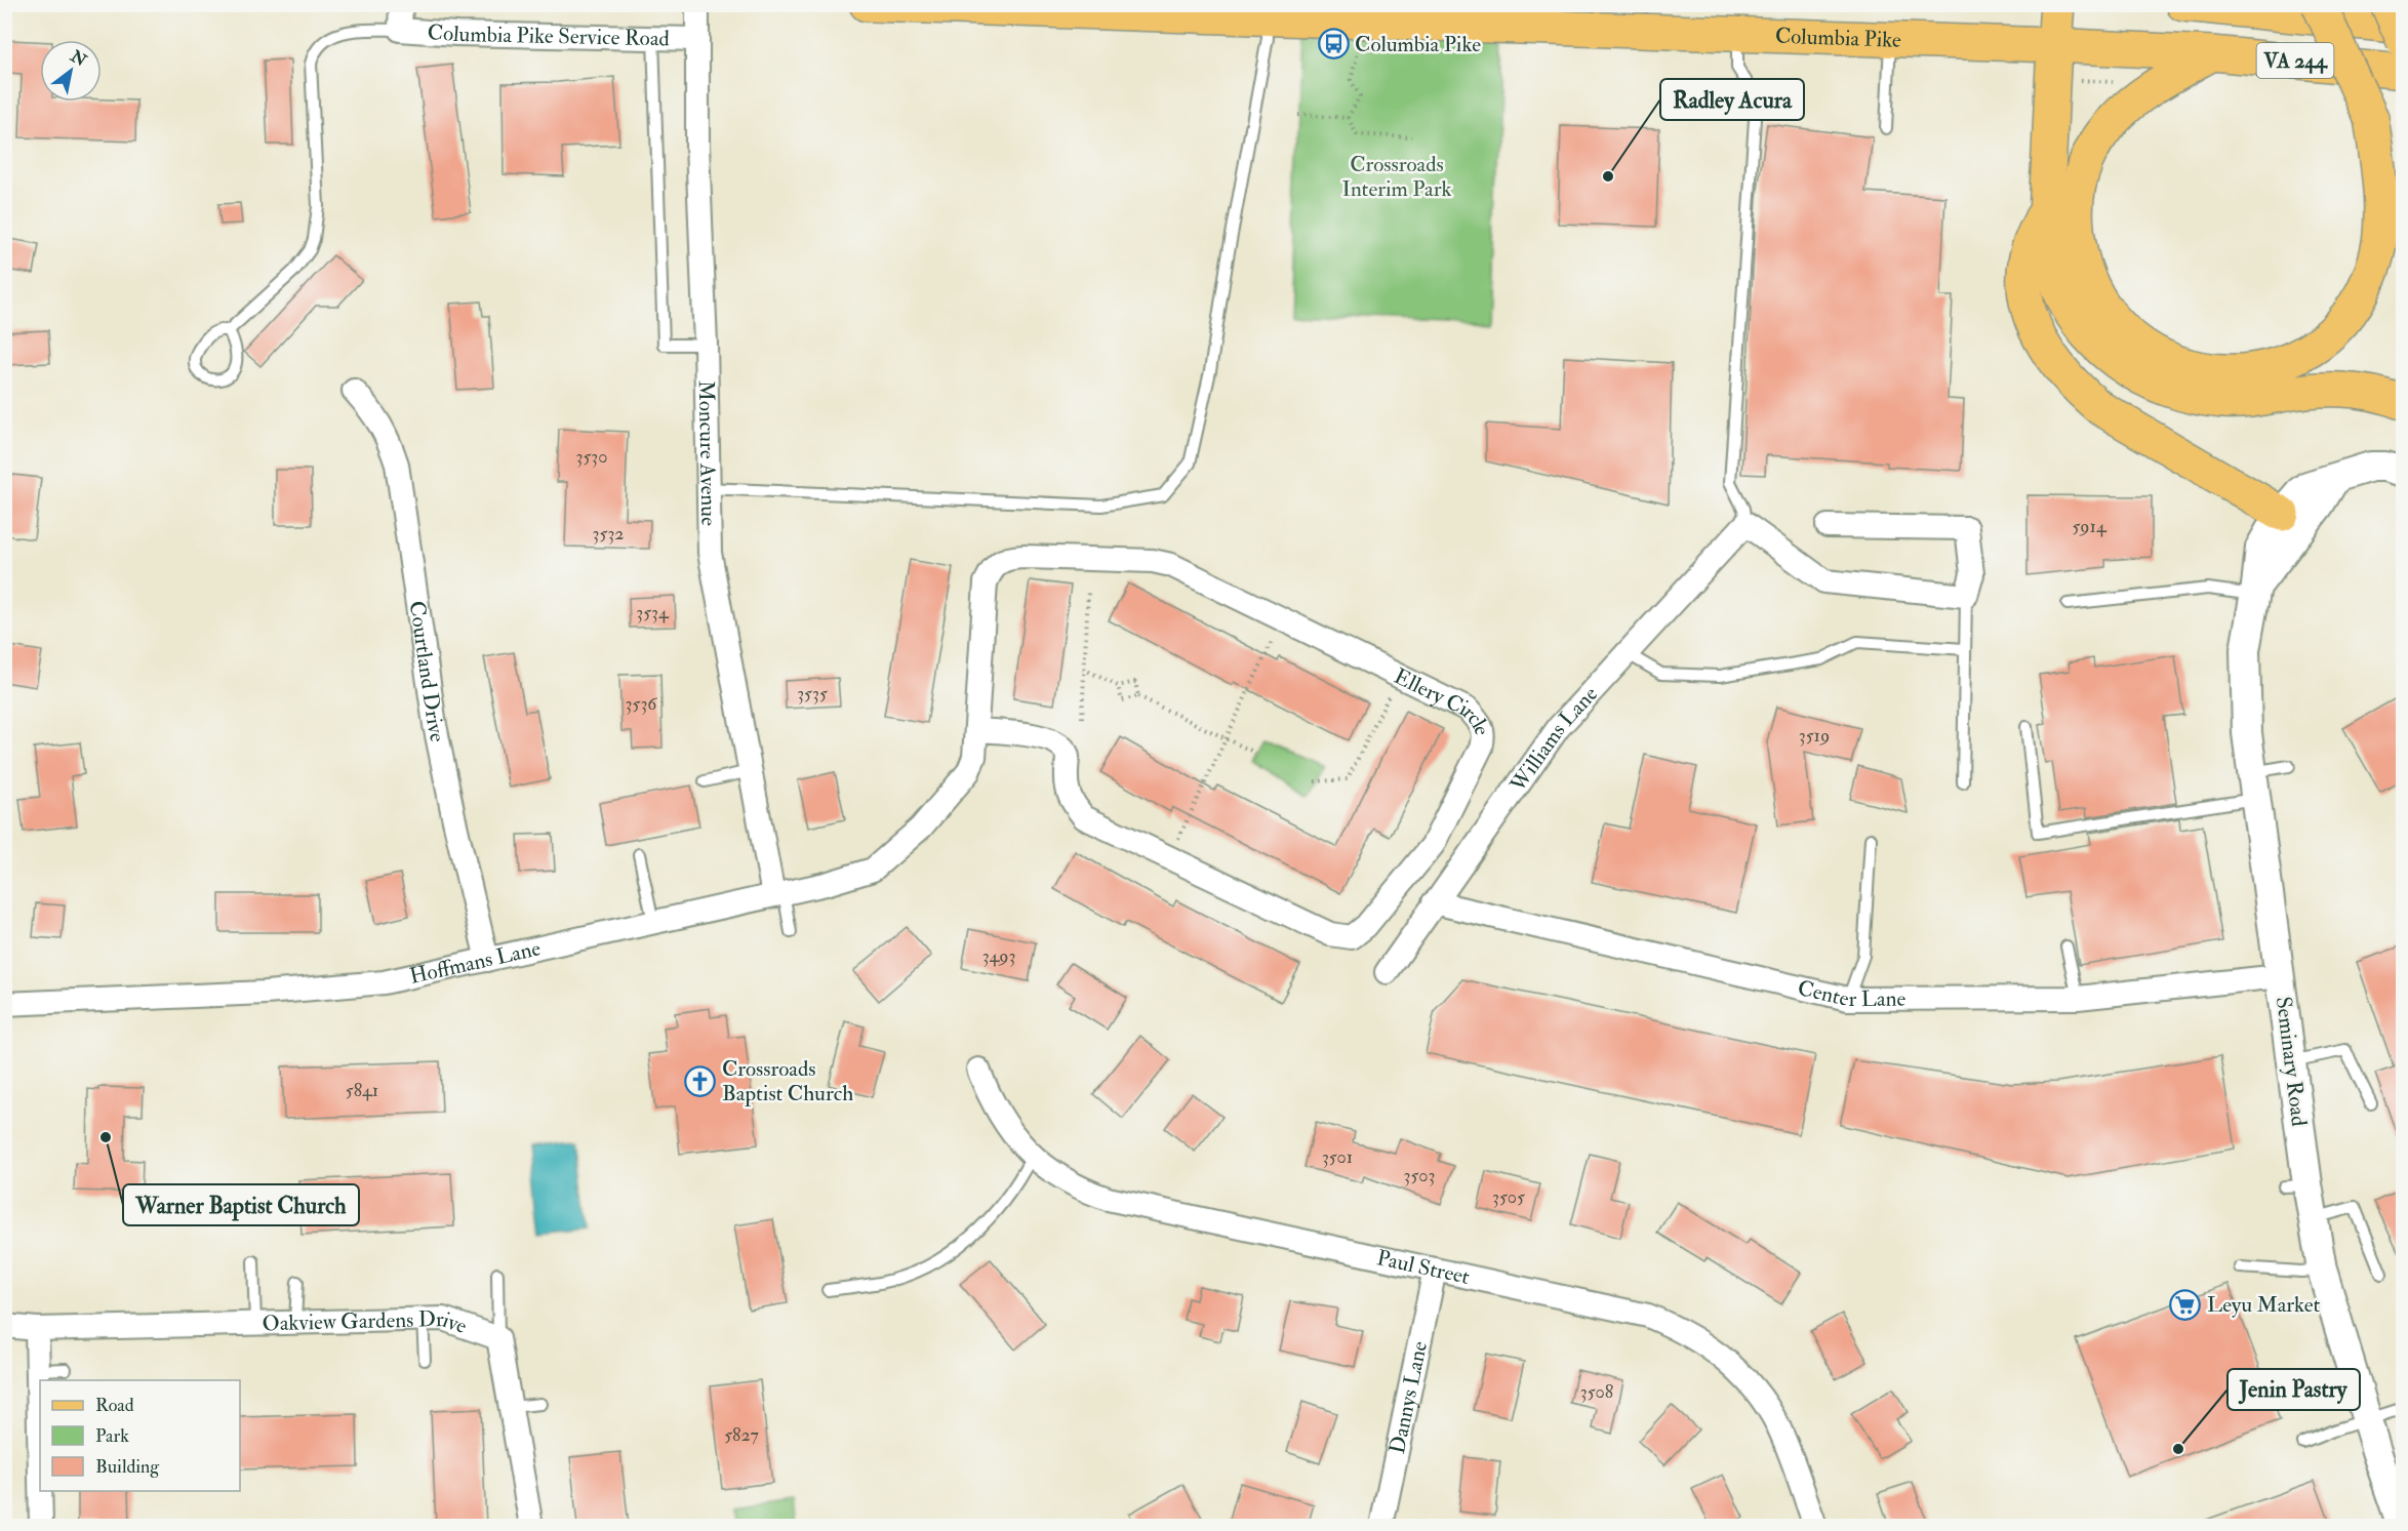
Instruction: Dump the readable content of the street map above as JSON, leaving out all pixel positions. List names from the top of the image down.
{
  "streets": {
    "main road": ["Columbia Pike", "VA 244"],
    "street": [
      "Columbia Pike Service Road",
      "Moncure Avenue",
      "Courtland Drive",
      "Ellery Circle",
      "Williams Lane",
      "Hoffmans Lane",
      "Center Lane",
      "Seminary Road",
      "Paul Street",
      "Oakview Gardens Drive",
      "Dannys Lane"
    ]
  },
  "crossings": [
    ["Columbia Pike Service Road", "Moncure Avenue"],
    ["Moncure Avenue", "Hoffmans Lane"],
    ["Courtland Drive", "Hoffmans Lane"],
    ["Ellery Circle", "Hoffmans Lane"],
    ["Williams Lane", "Center Lane"],
    ["Center Lane", "Seminary Road"],
    ["Paul Street", "Dannys Lane"]
  ],
  "parks": ["Crossroads Interim Park"],
  "places": {
    "bus stop": ["Columbia Pike"],
    "other": ["Radley Acura", "Warner Baptist Church", "Jenin Pastry"],
    "church": ["Crossroads Baptist Church"],
    "supermarket": ["Leyu Market"]
  },
  "house_numbers": [
    "3530",
    "5914",
    "3532",
    "3534",
    "3535",
    "3536",
    "3519",
    "3493",
    "5841",
    "3501",
    "3503",
    "3505",
    "3508",
    "5827"
  ],
  "legend": ["Road", "Park", "Building"],
  "north": "top right"
}
